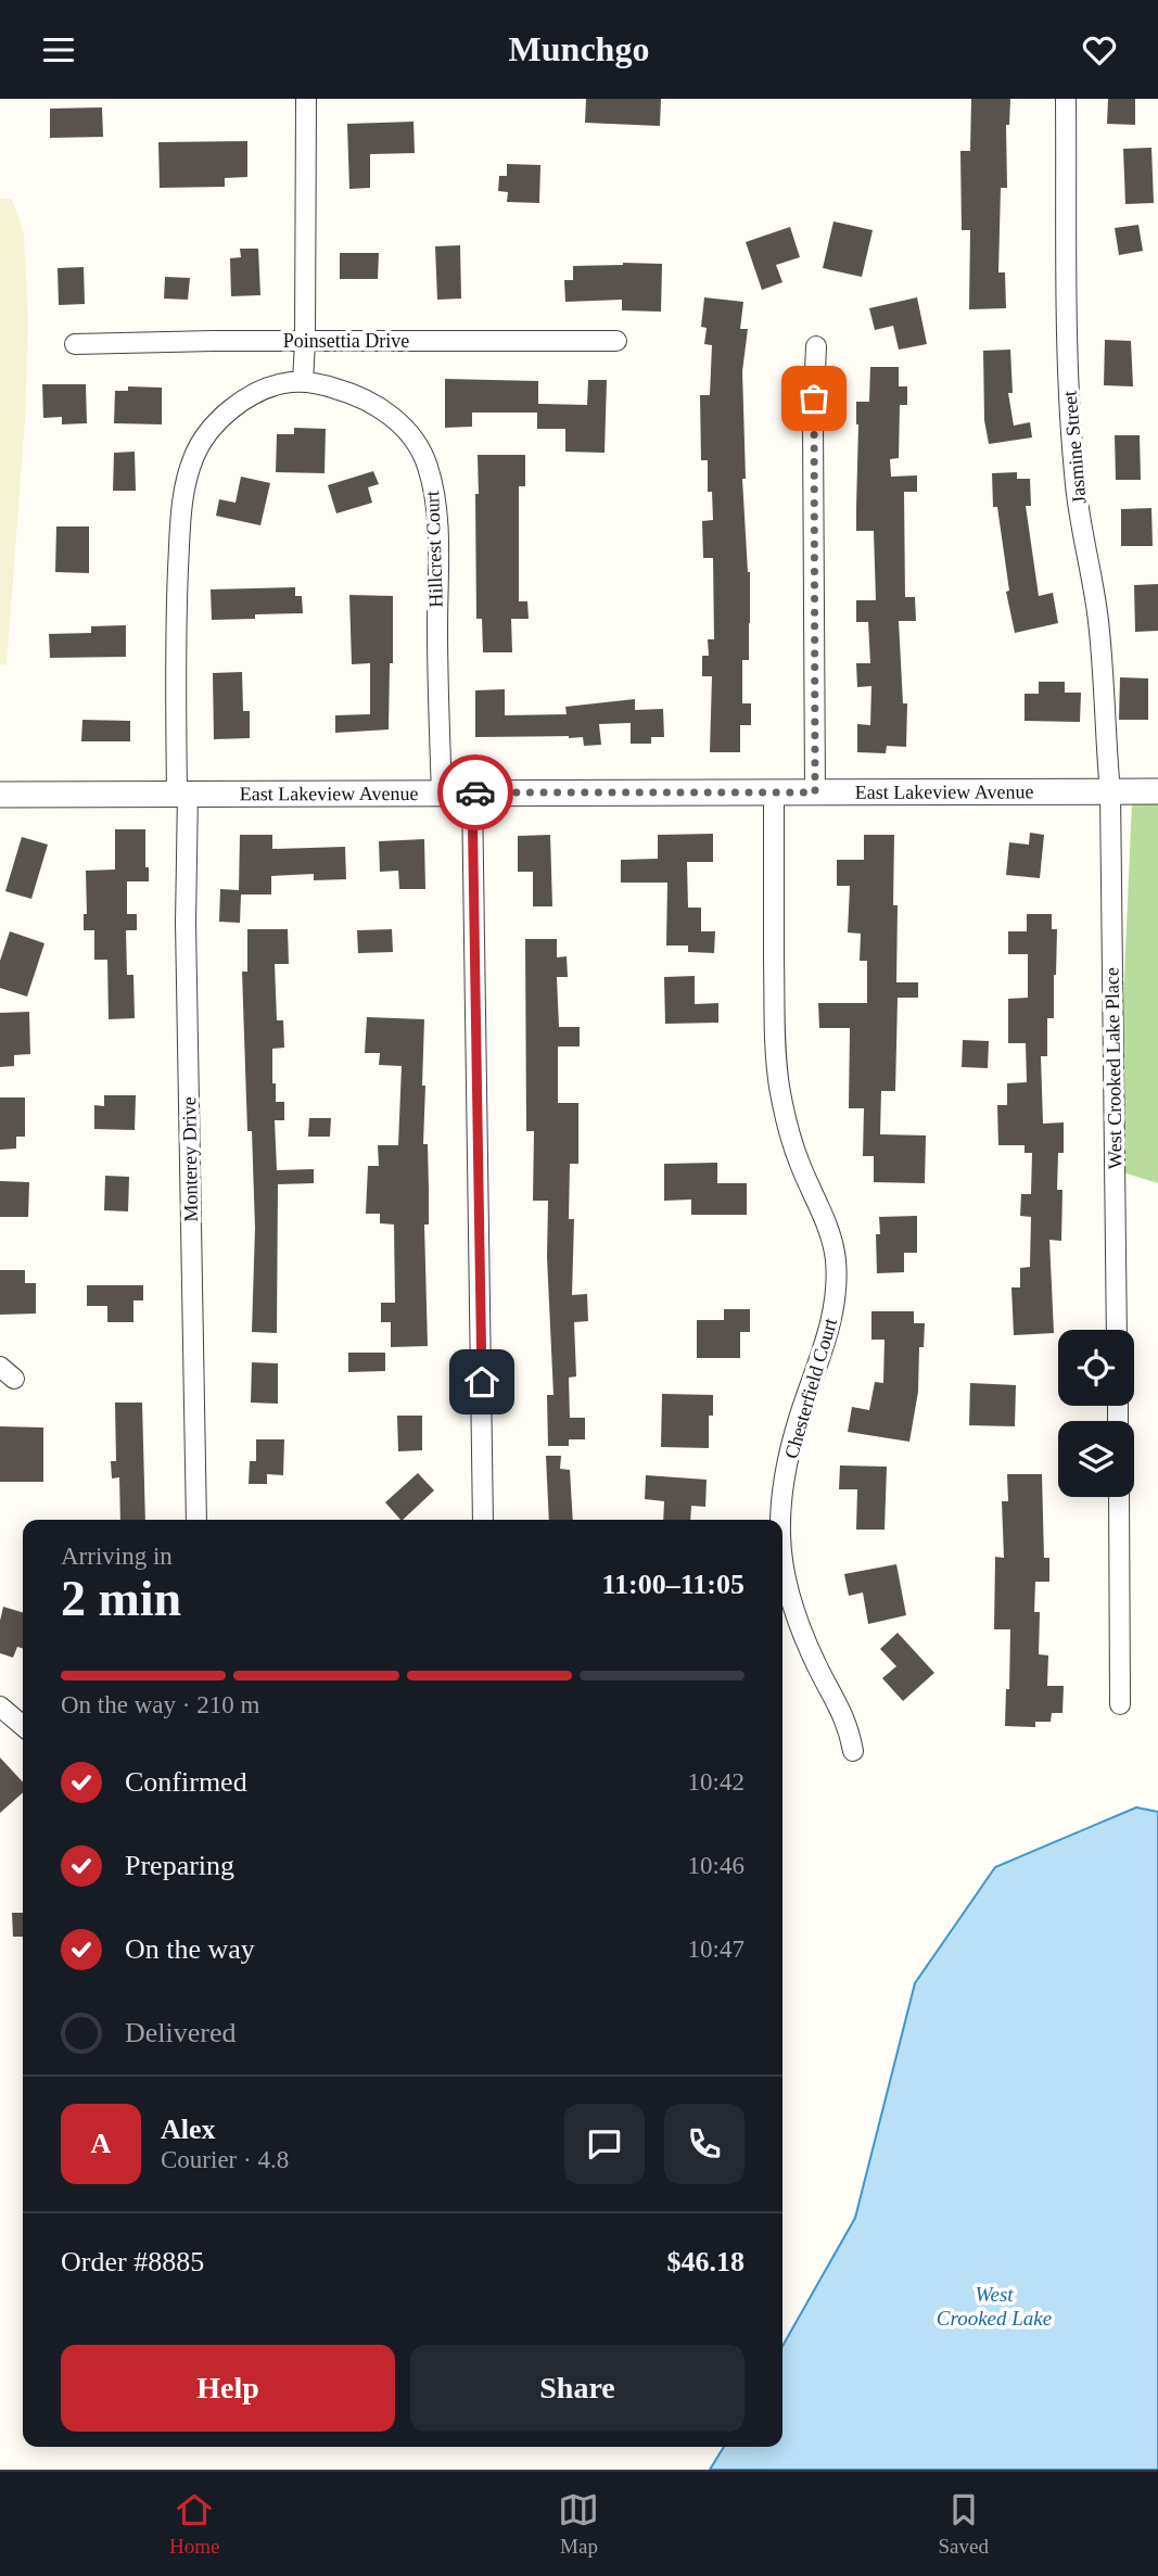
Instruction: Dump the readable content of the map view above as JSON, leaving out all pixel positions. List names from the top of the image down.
{
  "streets": {
    "street": [
      "Poinsettia Drive",
      "Jasmine Street",
      "Hillcrest Court",
      "East Lakeview Avenue",
      "West Crooked Lake Place",
      "Monterey Drive",
      "Chesterfield Court"
    ]
  },
  "crossings": [
    ["Jasmine Street", "East Lakeview Avenue"],
    ["Jasmine Street", "West Crooked Lake Place"],
    ["Hillcrest Court", "East Lakeview Avenue"],
    ["Hillcrest Court", "Monterey Drive"],
    ["East Lakeview Avenue", "West Crooked Lake Place"],
    ["East Lakeview Avenue", "Monterey Drive"],
    ["East Lakeview Avenue", "Chesterfield Court"]
  ],
  "water": ["West Crooked Lake"],
  "page": {
    "header": "Munchgo",
    "heading": ["2 min", "Arriving in", "11:00–11:05"],
    "panel": [
      "Alex",
      "Courier · 4.8",
      "Order #8885",
      "$46.18"
    ],
    "bar": "On the way · 210 m",
    "list": [
      ["Confirmed", "10:42"],
      ["Preparing", "10:46"],
      ["On the way", "10:47"],
      "Delivered"
    ],
    "round": "A",
    "buttons": ["Help", "Share"],
    "tabs": ["Home", "Map", "Saved"]
  }
}
